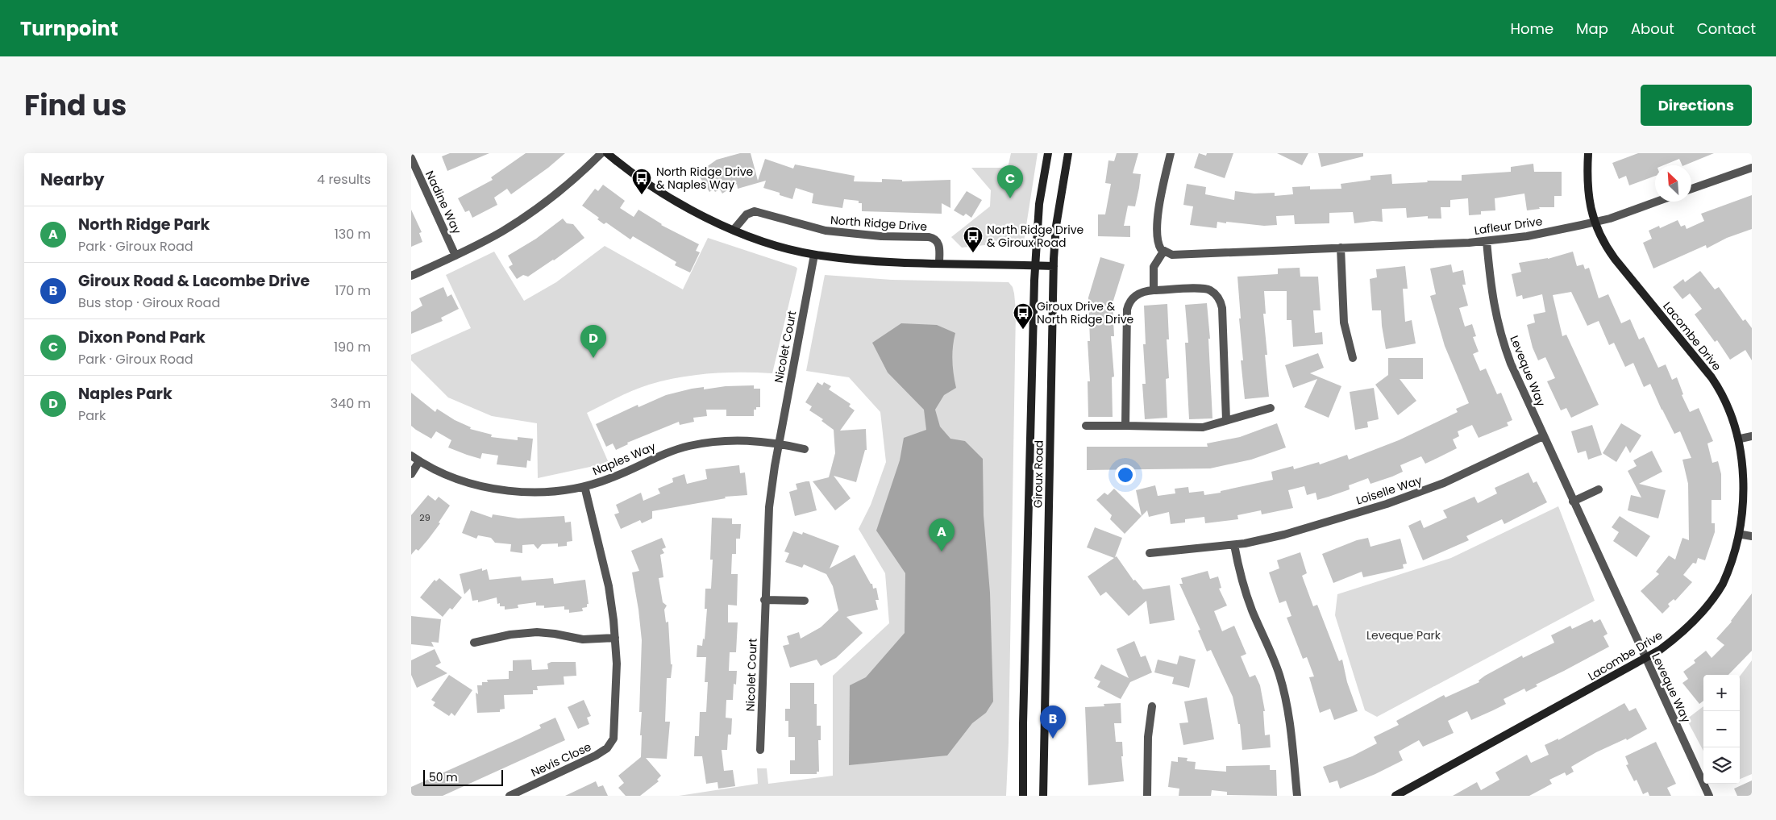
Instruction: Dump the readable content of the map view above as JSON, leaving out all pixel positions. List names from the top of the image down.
{
  "streets": {
    "street": [
      "Nadine Way",
      "North Ridge Drive",
      "Lafleur Drive",
      "Lacombe Drive",
      "Nicolet Court",
      "Leveque Way",
      "Naples Way",
      "Giroux Road",
      "Loiselle Way",
      "Nevis Close"
    ]
  },
  "crossings": [
    ["Lafleur Drive", "Lacombe Drive"],
    ["Lafleur Drive", "Leveque Way"],
    ["Lacombe Drive", "Leveque Way"],
    ["Nicolet Court", "Naples Way"],
    ["Leveque Way", "Loiselle Way"],
    ["Naples Way", "Nevis Close"]
  ],
  "parks": ["Leveque Park"],
  "places": {
    "bus stop": ["North Ridge Drive & Naples Way", "North Ridge Drive & Giroux Road", "Giroux Drive & North Ridge Drive"]
  },
  "house_numbers": ["29"],
  "scale_bar": "50 m",
  "north": "top left",
  "page": {
    "header": "Turnpoint",
    "nav": [
      "Home",
      "Map",
      "About",
      "Contact"
    ],
    "title": "Find us",
    "buttons": "Directions",
    "heading": ["Nearby", "4 results"],
    "pins": [
      "C",
      "D",
      "A",
      "B"
    ],
    "list": [
      {
        "mark": "A",
        "name": "North Ridge Park",
        "note": "Park · Giroux Road",
        "value": "130 m"
      },
      {
        "mark": "B",
        "name": "Giroux Road & Lacombe Drive",
        "note": "Bus stop · Giroux Road",
        "value": "170 m"
      },
      {
        "mark": "C",
        "name": "Dixon Pond Park",
        "note": "Park · Giroux Road",
        "value": "190 m"
      },
      {
        "mark": "D",
        "name": "Naples Park",
        "note": "Park",
        "value": "340 m"
      }
    ],
    "map_buttons": ["+", "−"],
    "scale": "50 m"
  }
}
